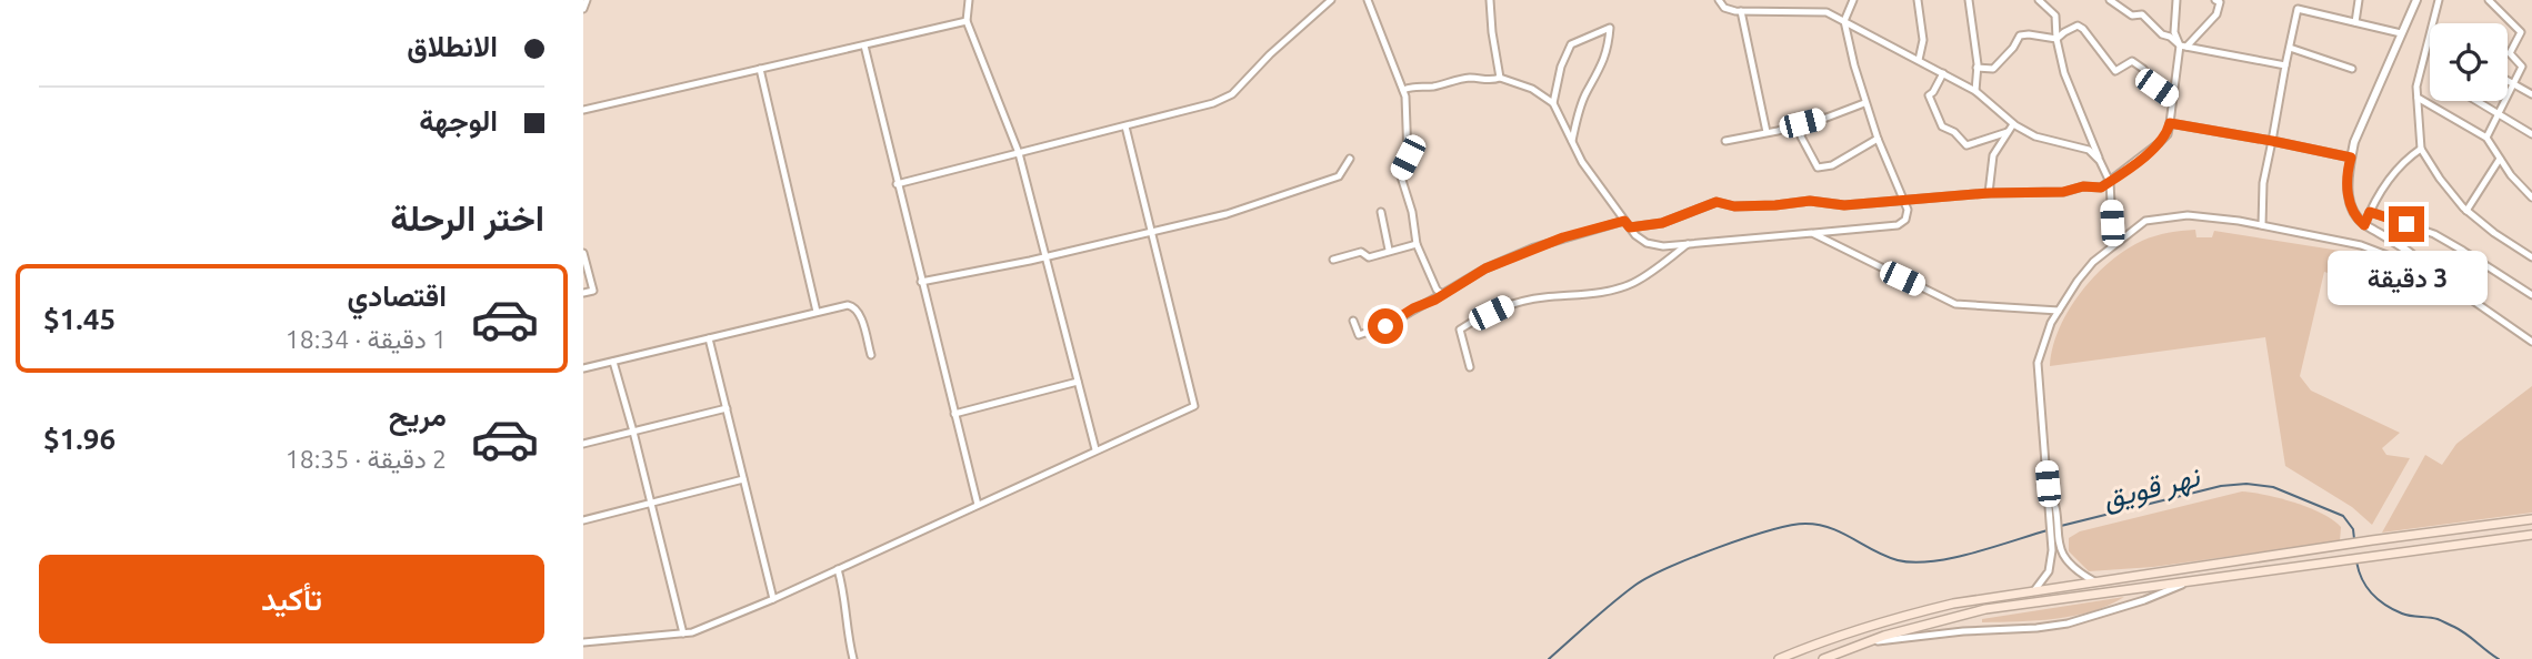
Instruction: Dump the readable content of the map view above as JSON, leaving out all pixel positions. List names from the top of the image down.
{
  "water": ["نهر قويق"],
  "page": {
    "banner": ["الانطلاق", "الوجهة"],
    "heading": "اختر الرحلة",
    "bubble": "3 دقيقة",
    "list": [
      {
        "name": "اقتصادي",
        "note": "1 دقيقة · 18:34",
        "value": "$1.45"
      },
      {
        "name": "مريح",
        "note": "2 دقيقة · 18:35",
        "value": "$1.96"
      }
    ],
    "buttons": "تأكيد"
  }
}
